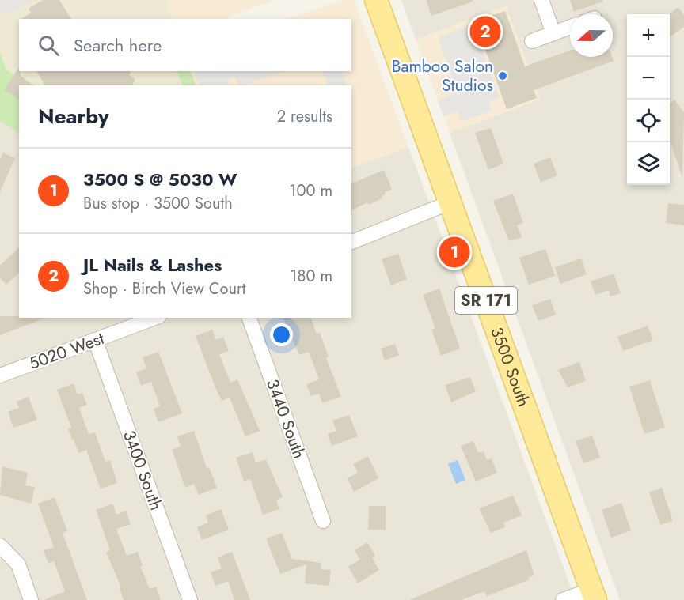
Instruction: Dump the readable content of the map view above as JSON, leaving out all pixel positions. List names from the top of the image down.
{
  "streets": {
    "main road": ["SR 171", "3500 South"],
    "street": ["5020 West", "3440 South", "3400 South"]
  },
  "crossings": [
    ["5020 West", "3400 South"]
  ],
  "places": ["Bamboo Salon Studios"],
  "north": "left",
  "page": {
    "map_buttons": ["+", "−"],
    "pins": ["2", "1"],
    "search": "Search here",
    "heading": ["Nearby", "2 results"],
    "list": [
      {
        "mark": "1",
        "name": "3500 S @ 5030 W",
        "note": "Bus stop · 3500 South",
        "value": "100 m"
      },
      {
        "mark": "2",
        "name": "JL Nails & Lashes",
        "note": "Shop · Birch View Court",
        "value": "180 m"
      }
    ]
  }
}
